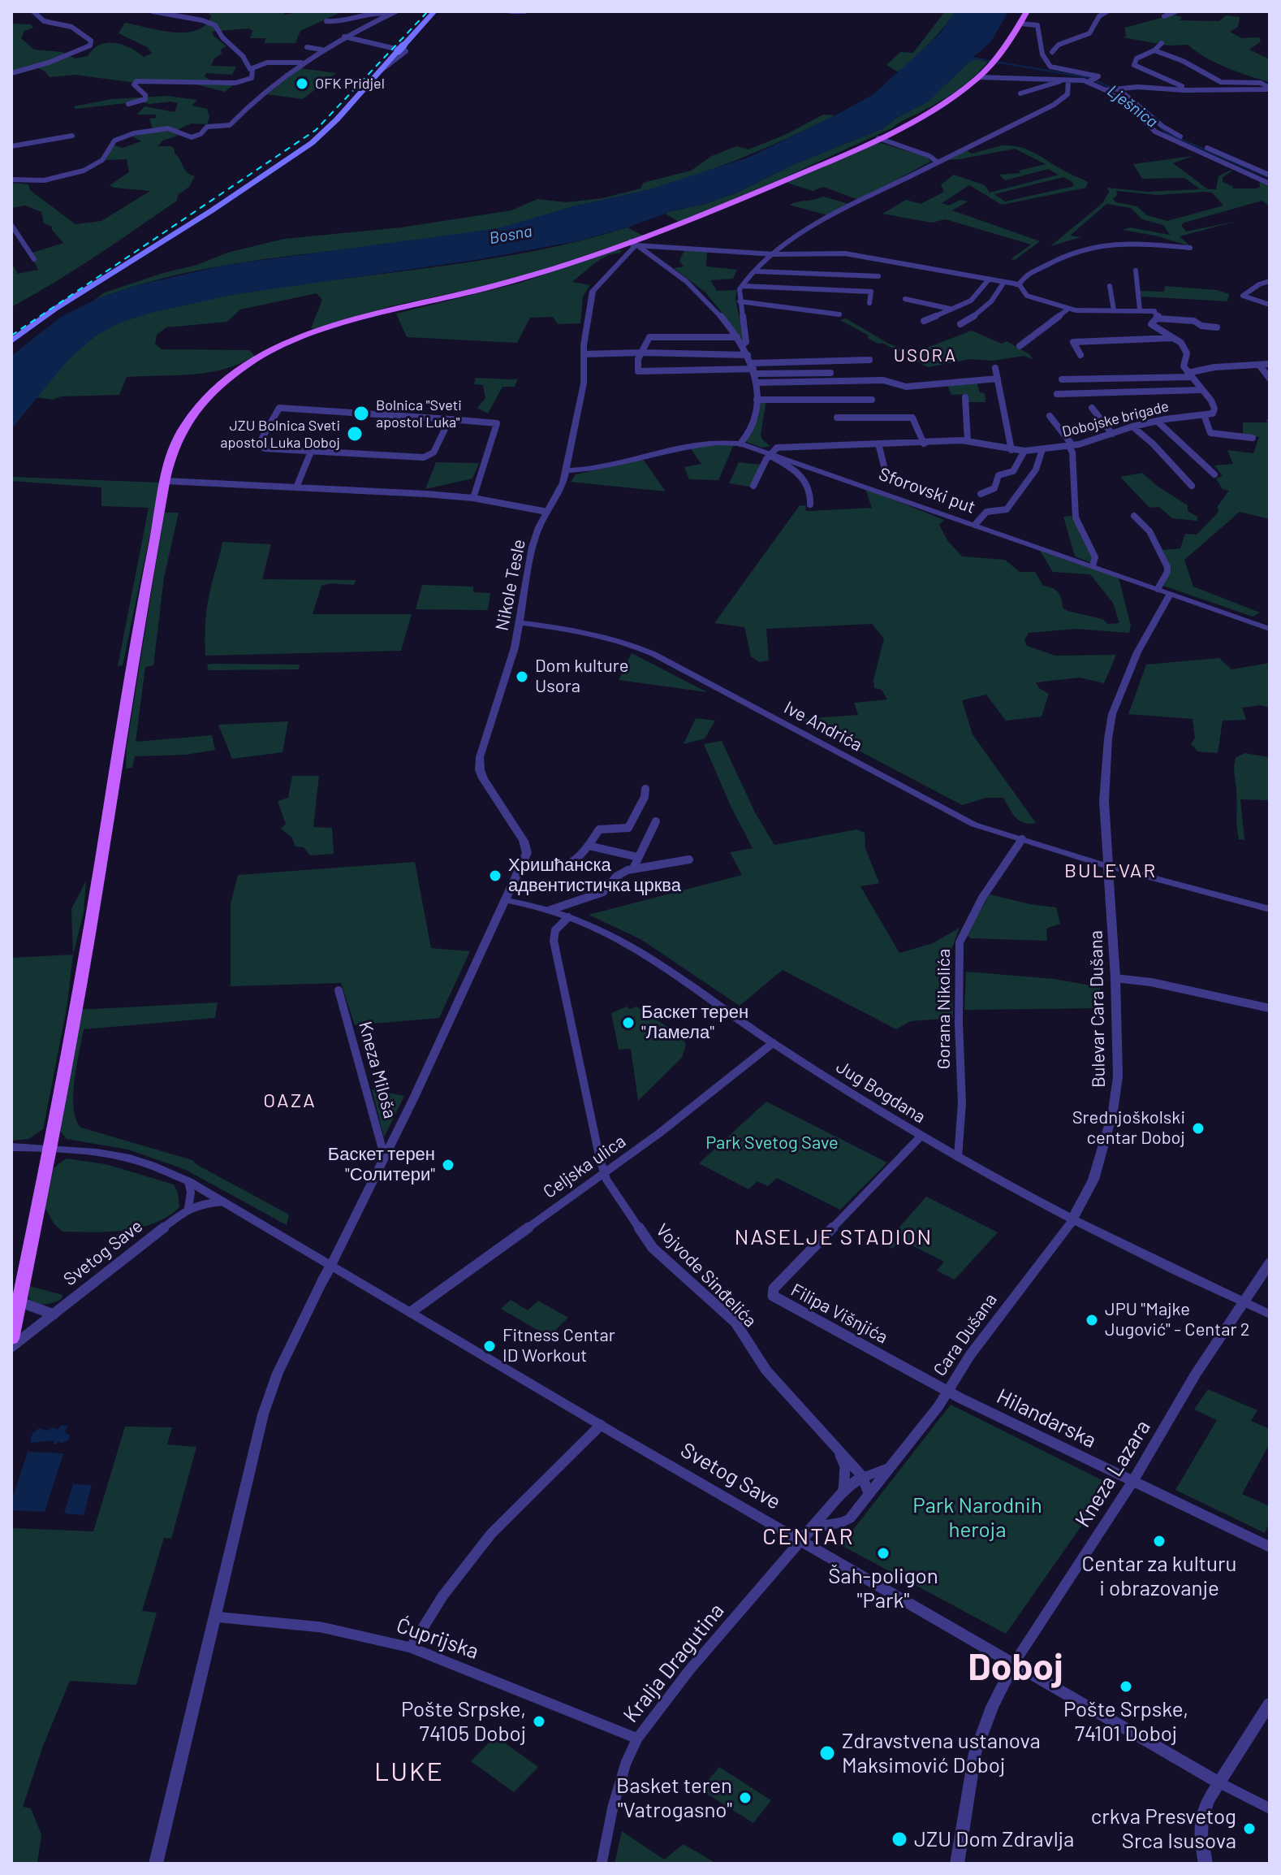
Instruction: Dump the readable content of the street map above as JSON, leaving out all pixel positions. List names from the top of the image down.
{
  "streets": {
    "street": [
      "Dobojske brigade",
      "Sforovski put",
      "Nikole Tesle",
      "Ive Andrića",
      "Gorana Nikolića",
      "Bulevar Cara Dušana",
      "Kneza Miloša",
      "Jug Bogdana",
      "Celjska ulica",
      "Svetog Save",
      "Vojvode Sinđelića",
      "Filipa Višnjića",
      "Cara Dušana",
      "Hilandarska",
      "Kneza Lazara",
      "Ćuprijska",
      "Kralja Dragutina"
    ]
  },
  "crossings": [
    ["Dobojske brigade", "Sforovski put"],
    ["Sforovski put", "Nikole Tesle"],
    ["Sforovski put", "Bulevar Cara Dušana"],
    ["Nikole Tesle", "Ive Andrića"],
    ["Nikole Tesle", "Kneza Miloša"],
    ["Nikole Tesle", "Jug Bogdana"],
    ["Nikole Tesle", "Svetog Save"],
    ["Ive Andrića", "Gorana Nikolića"],
    ["Ive Andrića", "Bulevar Cara Dušana"],
    ["Gorana Nikolića", "Jug Bogdana"],
    ["Bulevar Cara Dušana", "Jug Bogdana"],
    ["Bulevar Cara Dušana", "Cara Dušana"],
    ["Jug Bogdana", "Celjska ulica"],
    ["Jug Bogdana", "Vojvode Sinđelića"],
    ["Jug Bogdana", "Filipa Višnjića"],
    ["Jug Bogdana", "Cara Dušana"],
    ["Jug Bogdana", "Kneza Lazara"],
    ["Celjska ulica", "Svetog Save"],
    ["Celjska ulica", "Vojvode Sinđelića"],
    ["Svetog Save", "Kneza Lazara"],
    ["Svetog Save", "Kralja Dragutina"],
    ["Filipa Višnjića", "Cara Dušana"],
    ["Filipa Višnjića", "Hilandarska"],
    ["Cara Dušana", "Hilandarska"],
    ["Hilandarska", "Kneza Lazara"],
    ["Ćuprijska", "Kralja Dragutina"]
  ],
  "districts": [
    "USORA",
    "BULEVAR",
    "OAZA",
    "NASELJE STADION",
    "CENTAR",
    "Doboj",
    "LUKE"
  ],
  "water": ["Lješnica", "Bosna"],
  "parks": ["Park Svetog Save", "Park Narodnih heroja"],
  "places": [
    "OFK Pridjel",
    "Bolnica \"Sveti apostol Luka\"",
    "JZU Bolnica Sveti apostol Luka Doboj",
    "Dom kulture Usora",
    "Хришћанска адвентистичка црква",
    "Баскет терен \"Ламела\"",
    "Srednjoškolski centar Doboj",
    "Баскет терен \"Солитери\"",
    "JPU \"Majke Jugović\" - Centar 2",
    "Fitness Centar ID Workout",
    "Centar za kulturu i obrazovanje",
    "Šah-poligon \"Park\"",
    "Pošte Srpske, 74101 Doboj",
    "Pošte Srpske, 74105 Doboj",
    "Zdravstvena ustanova Maksimović Doboj",
    "Basket teren \"Vatrogasno\"",
    "crkva Presvetog Srca Isusova",
    "JZU Dom Zdravlja"
  ]
}
